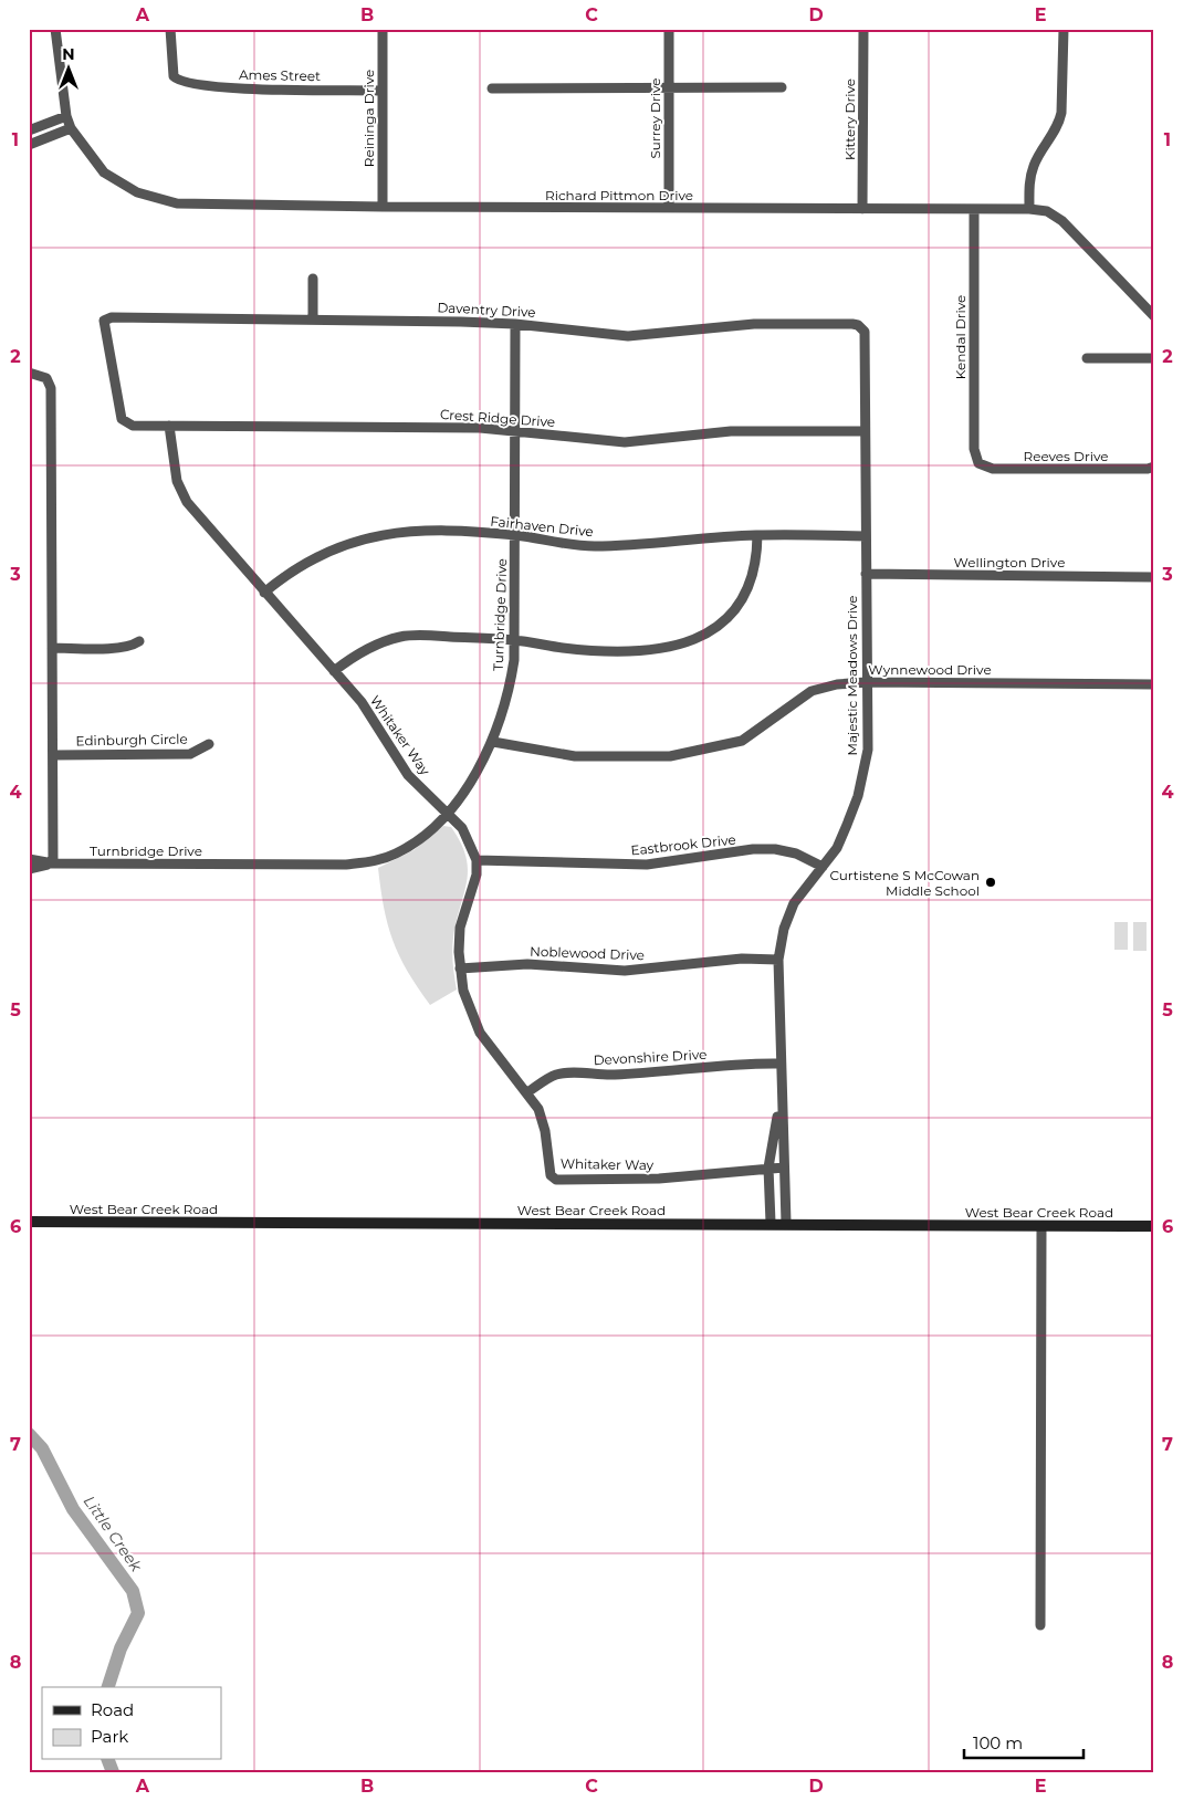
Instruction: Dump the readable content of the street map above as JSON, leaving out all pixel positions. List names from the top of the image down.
{
  "streets": {
    "main road": ["West Bear Creek Road"],
    "street": [
      "Ames Street",
      "Reininga Drive",
      "Surrey Drive",
      "Kittery Drive",
      "Richard Pittmon Drive",
      "Daventry Drive",
      "Kendal Drive",
      "Crest Ridge Drive",
      "Reeves Drive",
      "Fairhaven Drive",
      "Wellington Drive",
      "Turnbridge Drive",
      "Wynnewood Drive",
      "Majestic Meadows Drive",
      "Whitaker Way",
      "Edinburgh Circle",
      "Eastbrook Drive",
      "Noblewood Drive",
      "Devonshire Drive"
    ]
  },
  "crossings": [
    ["Ames Street", "Reininga Drive"],
    ["Reininga Drive", "Richard Pittmon Drive"],
    ["Surrey Drive", "Richard Pittmon Drive"],
    ["Kittery Drive", "Richard Pittmon Drive"],
    ["Richard Pittmon Drive", "Kendal Drive"],
    ["Daventry Drive", "Crest Ridge Drive"],
    ["Daventry Drive", "Turnbridge Drive"],
    ["Daventry Drive", "Majestic Meadows Drive"],
    ["Kendal Drive", "Reeves Drive"],
    ["Crest Ridge Drive", "Turnbridge Drive"],
    ["Crest Ridge Drive", "Majestic Meadows Drive"],
    ["Crest Ridge Drive", "Whitaker Way"],
    ["Fairhaven Drive", "Turnbridge Drive"],
    ["Fairhaven Drive", "Majestic Meadows Drive"],
    ["Fairhaven Drive", "Whitaker Way"],
    ["Wellington Drive", "Majestic Meadows Drive"],
    ["Turnbridge Drive", "Wynnewood Drive"],
    ["Turnbridge Drive", "Whitaker Way"],
    ["Wynnewood Drive", "Majestic Meadows Drive"],
    ["Majestic Meadows Drive", "Whitaker Way"],
    ["Majestic Meadows Drive", "Eastbrook Drive"],
    ["Majestic Meadows Drive", "Noblewood Drive"],
    ["Majestic Meadows Drive", "Devonshire Drive"],
    ["Majestic Meadows Drive", "West Bear Creek Road"],
    ["Whitaker Way", "Eastbrook Drive"],
    ["Whitaker Way", "Noblewood Drive"],
    ["Whitaker Way", "Devonshire Drive"]
  ],
  "water": ["Little Creek"],
  "places": ["Curtistene S McCowan Middle School"],
  "legend": ["Road", "Park"],
  "scale_bar": "100 m",
  "north": "top",
  "grid": {
    "columns": [
      "A",
      "B",
      "C",
      "D",
      "E"
    ],
    "rows": [
      "1",
      "2",
      "3",
      "4",
      "5",
      "6",
      "7",
      "8"
    ]
  }
}
